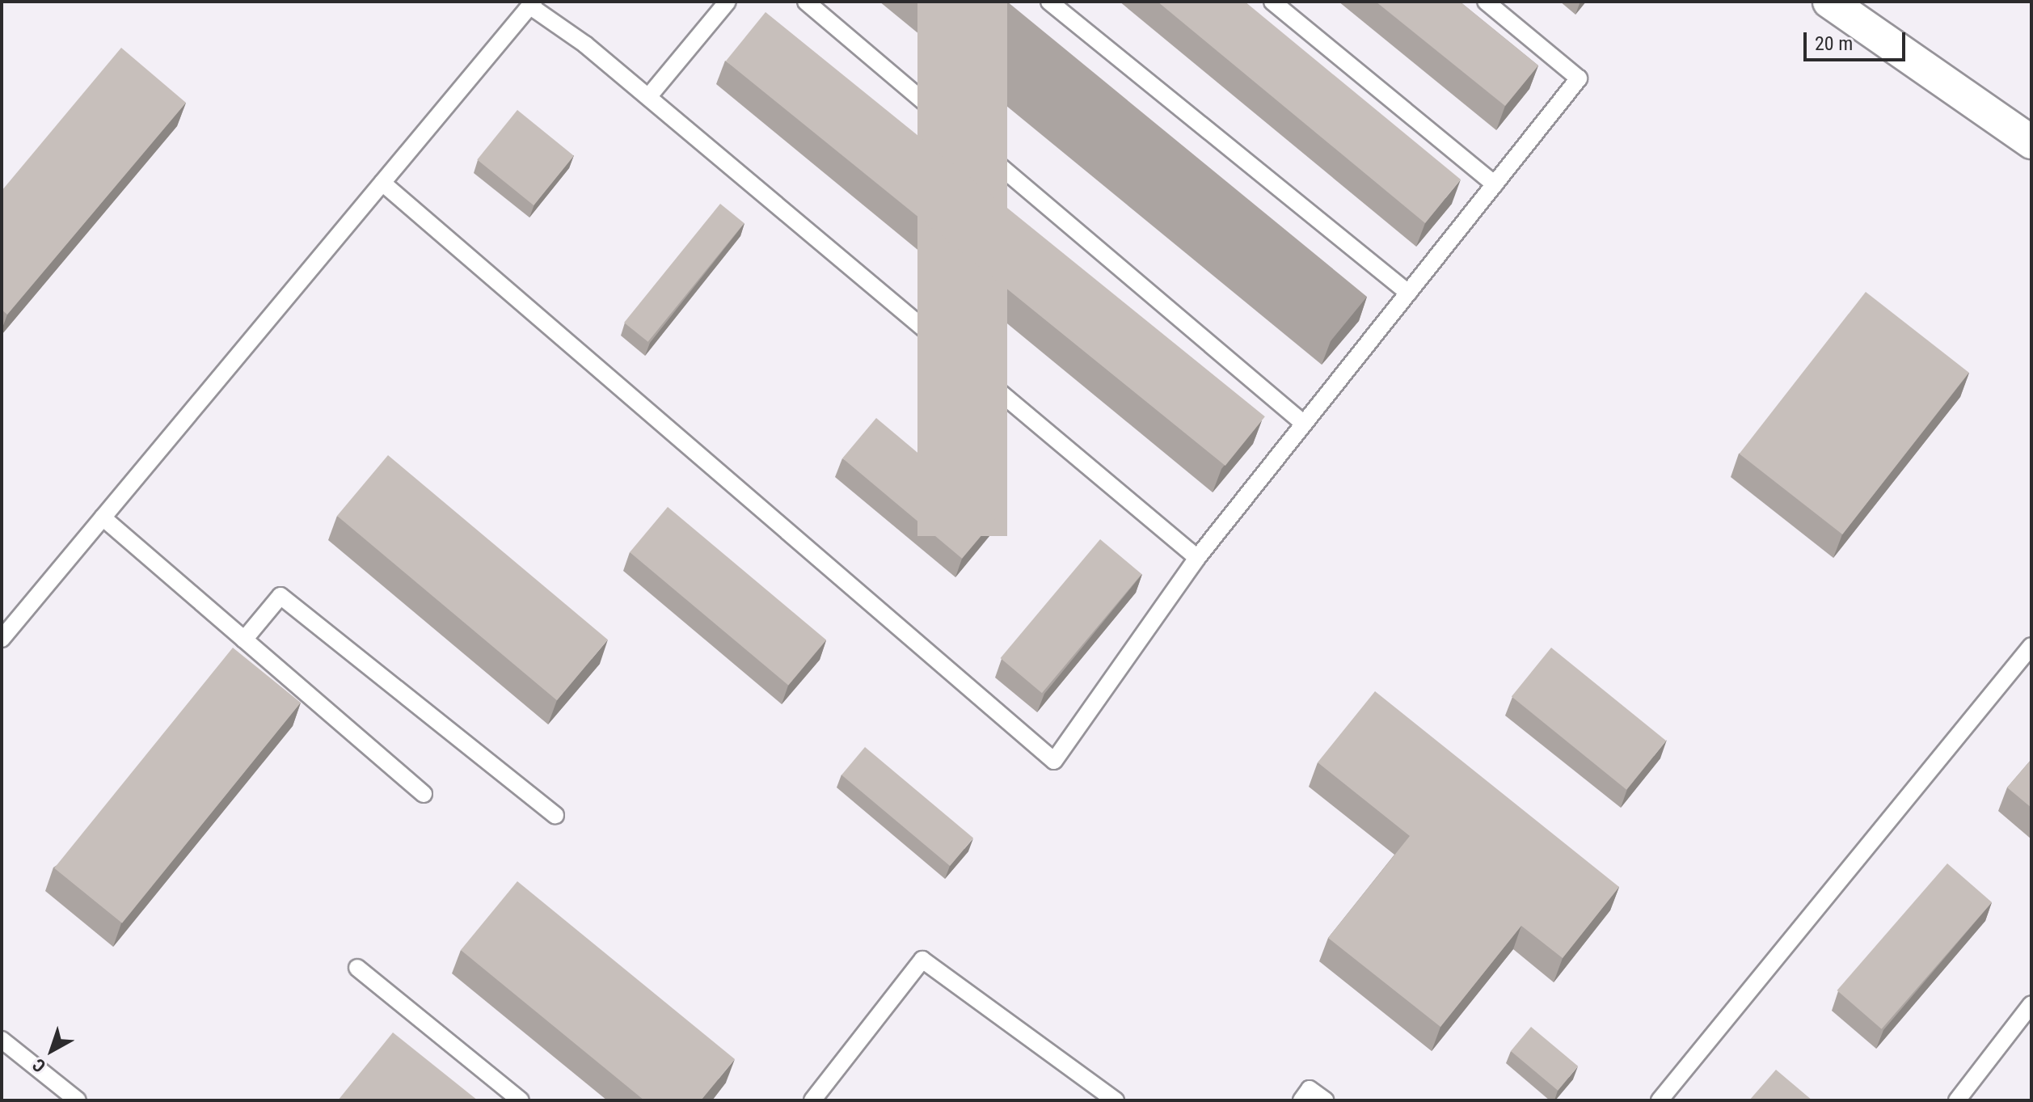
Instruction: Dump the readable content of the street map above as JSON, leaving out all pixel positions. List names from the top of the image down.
{
  "scale_bar": "20 m",
  "north": "bottom left"
}
